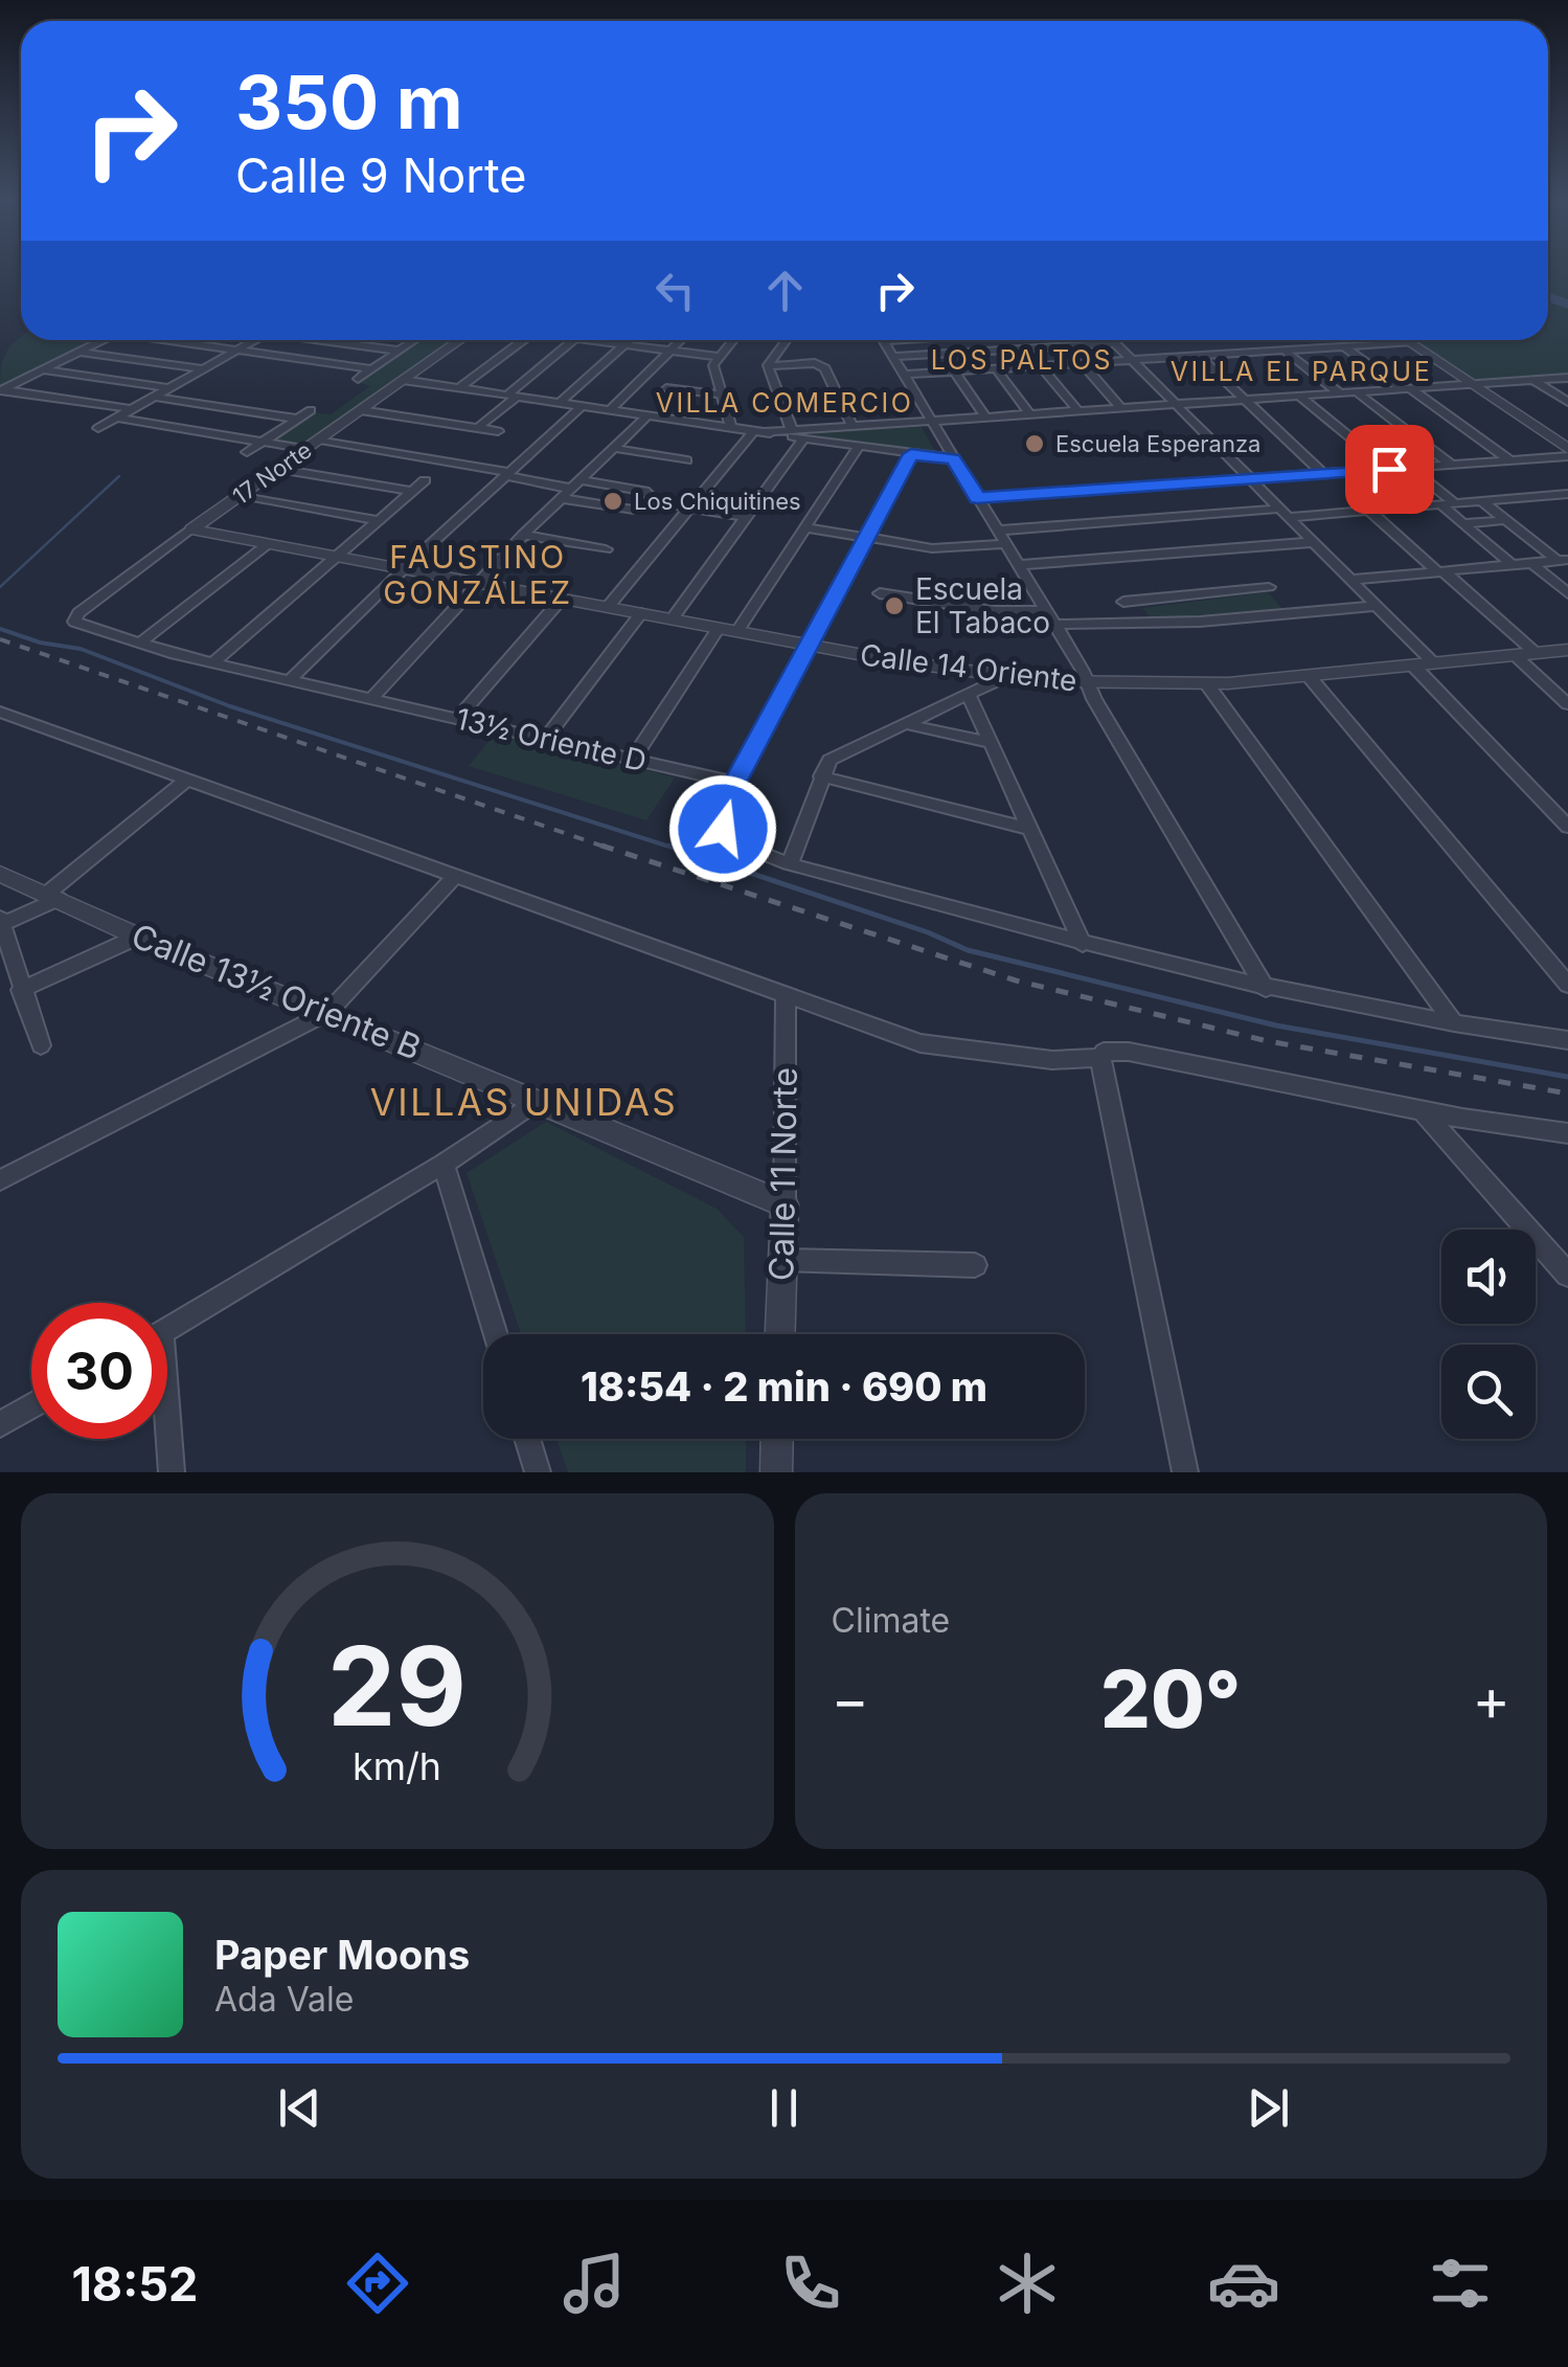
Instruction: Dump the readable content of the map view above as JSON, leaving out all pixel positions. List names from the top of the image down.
{
  "streets": {
    "street": [
      "17 Norte",
      "Calle 14 Oriente",
      "13½ Oriente D",
      "Calle 13½ Oriente B",
      "Calle 11 Norte"
    ]
  },
  "crossings": [
    ["17 Norte", "Calle 14 Oriente"],
    ["17 Norte", "13½ Oriente D"],
    ["Calle 13½ Oriente B", "Calle 11 Norte"]
  ],
  "districts": [
    "LOS PALTOS",
    "VILLA EL PARQUE",
    "VILLA COMERCIO",
    "FAUSTINO GONZÁLEZ",
    "VILLAS UNIDAS"
  ],
  "places": ["Escuela Esperanza", "Los Chiquitines", "Escuela El Tabaco"],
  "page": {
    "turn": ["350 m", "Calle 9 Norte"],
    "limit": "30",
    "trip": "18:54 · 2 min · 690 m",
    "tile": "Climate",
    "heat": ["−", "20°", "+"],
    "song": ["Paper Moons", "Ada Vale"],
    "tabs": "18:52",
    "gauge": ["29", "km/h"]
  }
}
